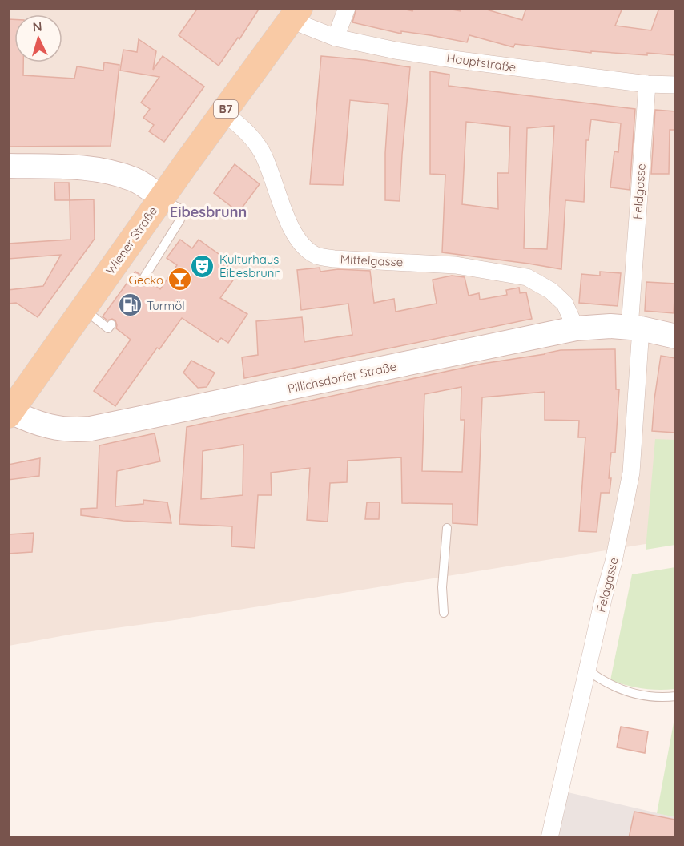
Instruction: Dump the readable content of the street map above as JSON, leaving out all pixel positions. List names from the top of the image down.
{
  "streets": {
    "main road": ["B7", "Wiener Straße", "Pillichsdorfer Straße"],
    "street": ["Hauptstraße", "Feldgasse", "Mittelgasse"]
  },
  "crossings": [
    ["Hauptstraße", "Feldgasse"],
    ["Hauptstraße", "Wiener Straße"],
    ["Feldgasse", "Pillichsdorfer Straße"],
    ["Wiener Straße", "Mittelgasse"],
    ["Wiener Straße", "Pillichsdorfer Straße"],
    ["Mittelgasse", "Pillichsdorfer Straße"]
  ],
  "districts": ["Eibesbrunn"],
  "places": {
    "theatre": ["Kulturhaus Eibesbrunn"],
    "bar": ["Gecko"],
    "fuel station": ["Turmöl"]
  },
  "north": "top"
}
